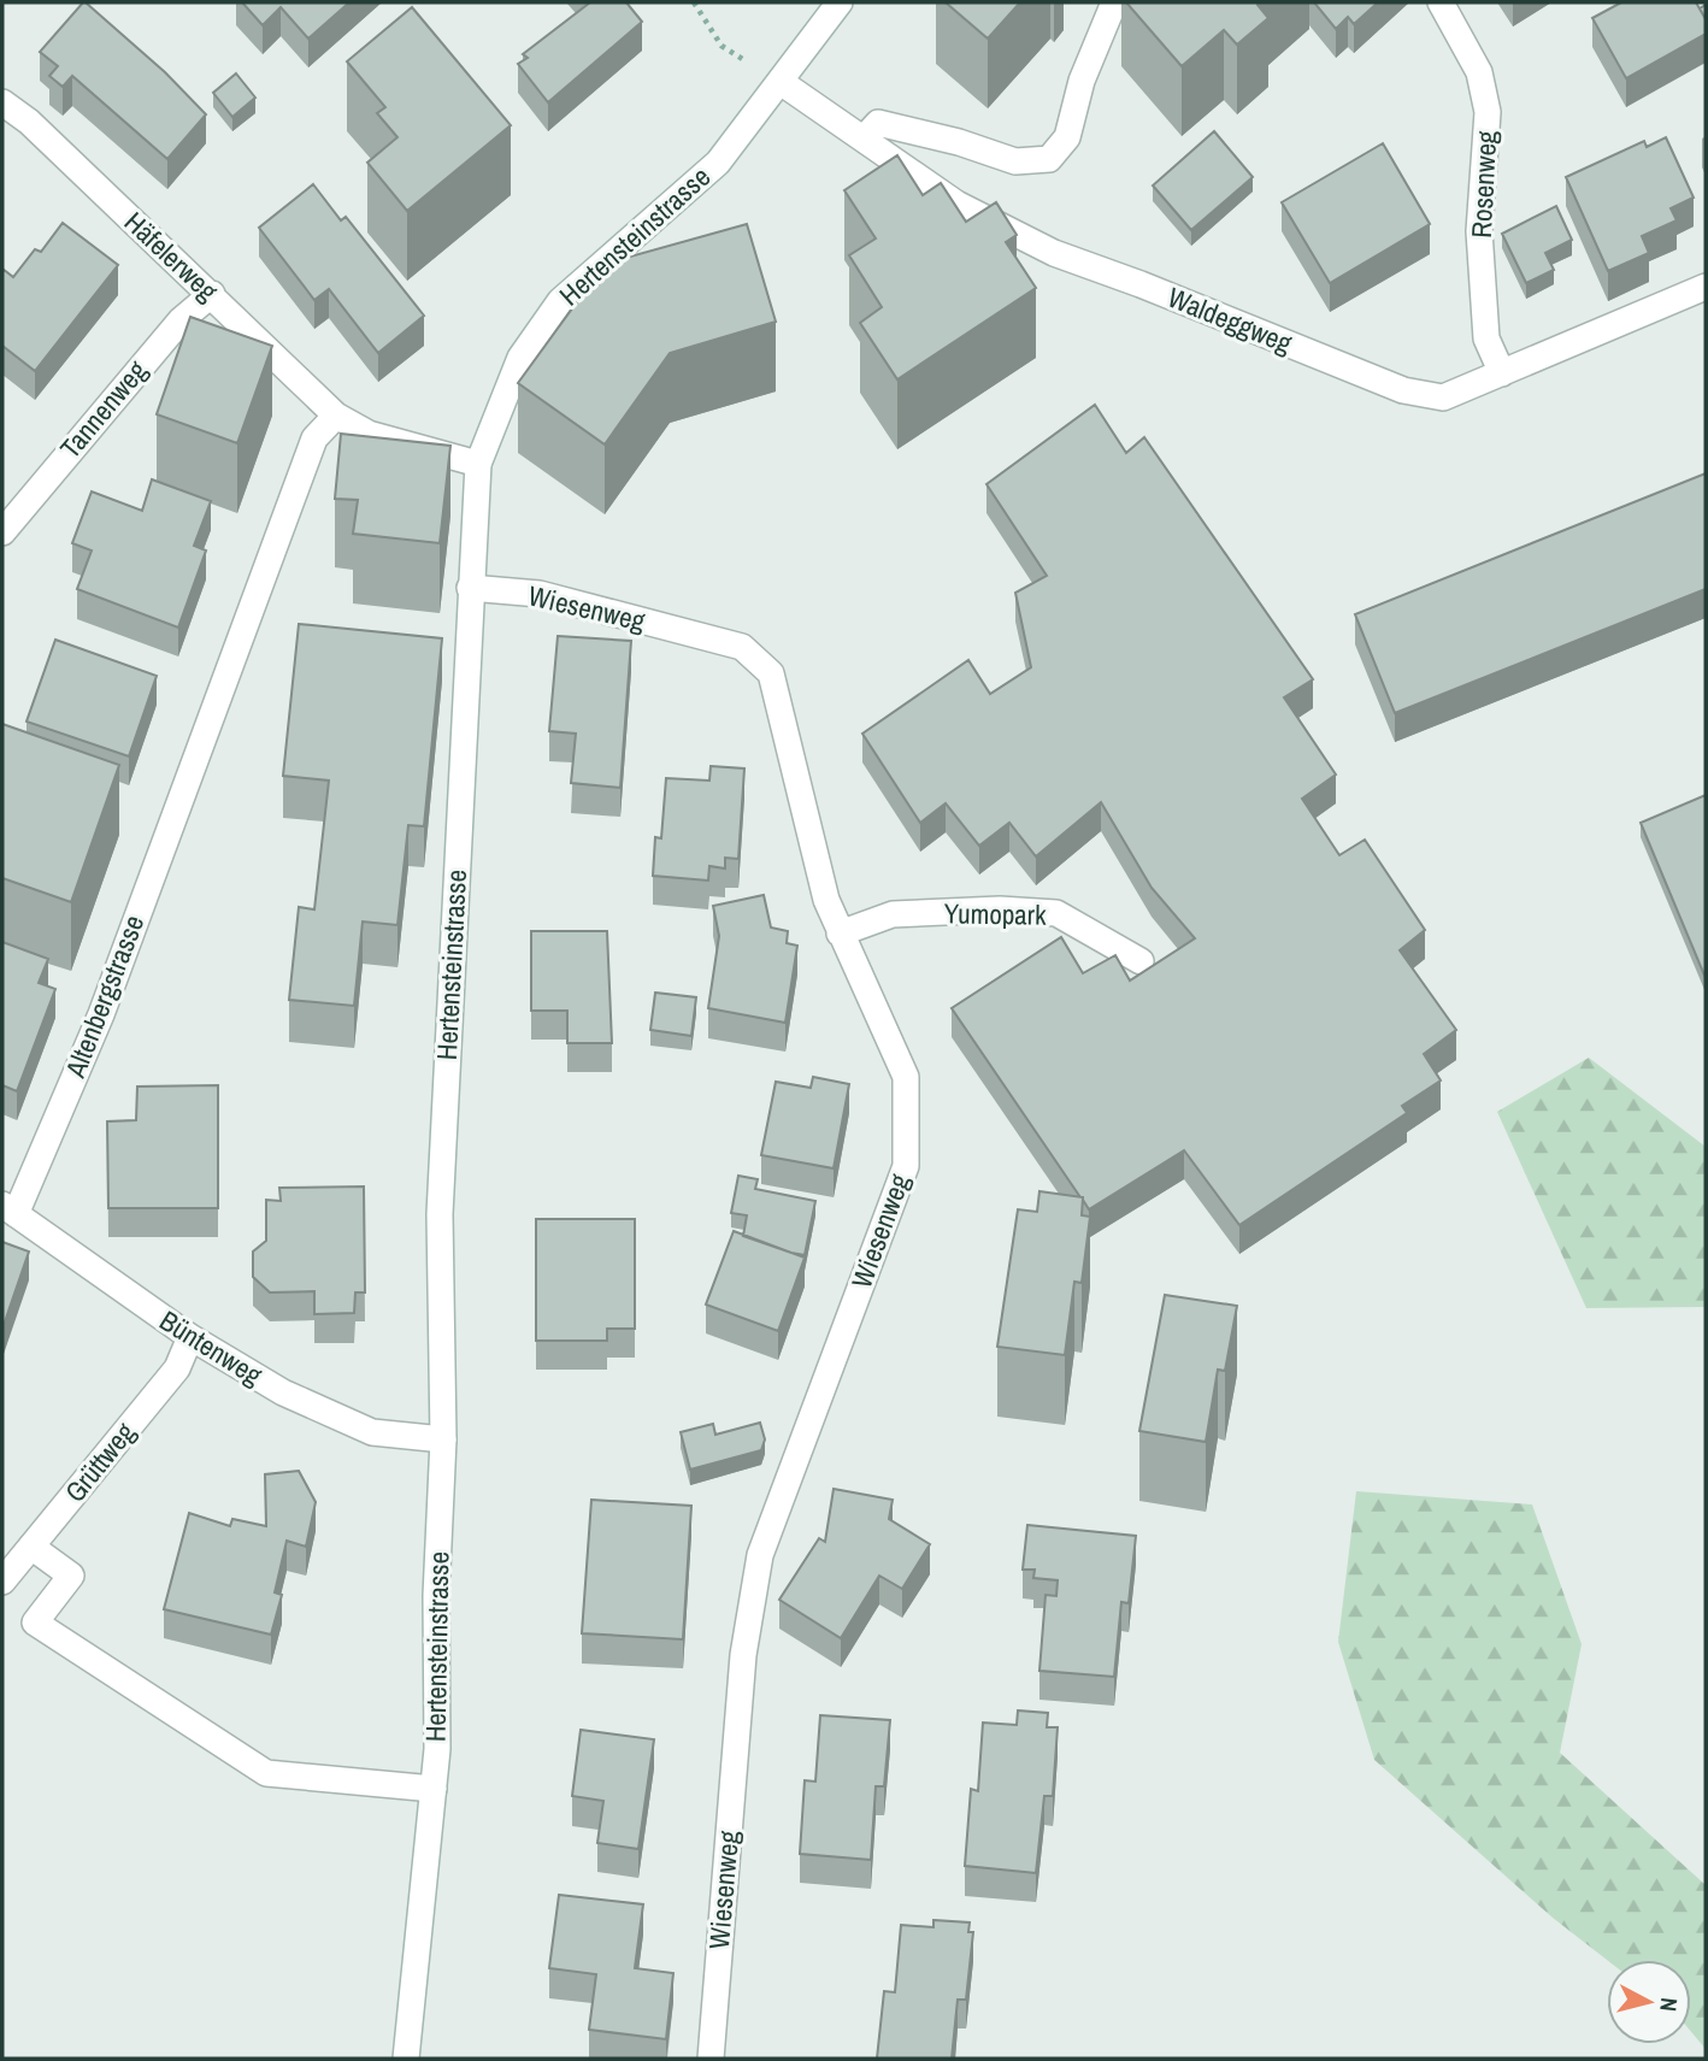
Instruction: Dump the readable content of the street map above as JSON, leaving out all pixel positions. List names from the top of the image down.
{
  "streets": {
    "street": [
      "Rosenweg",
      "Hertensteinstrasse",
      "Häfelerweg",
      "Waldeggweg",
      "Tannenweg",
      "Wiesenweg",
      "Yumopark",
      "Altenbergstrasse",
      "Büntenweg",
      "Grüttweg"
    ]
  },
  "crossings": [
    ["Rosenweg", "Waldeggweg"],
    ["Hertensteinstrasse", "Häfelerweg"],
    ["Hertensteinstrasse", "Waldeggweg"],
    ["Hertensteinstrasse", "Wiesenweg"],
    ["Hertensteinstrasse", "Büntenweg"],
    ["Häfelerweg", "Tannenweg"],
    ["Häfelerweg", "Altenbergstrasse"],
    ["Wiesenweg", "Yumopark"],
    ["Altenbergstrasse", "Büntenweg"],
    ["Büntenweg", "Grüttweg"]
  ],
  "north": "right"
}
